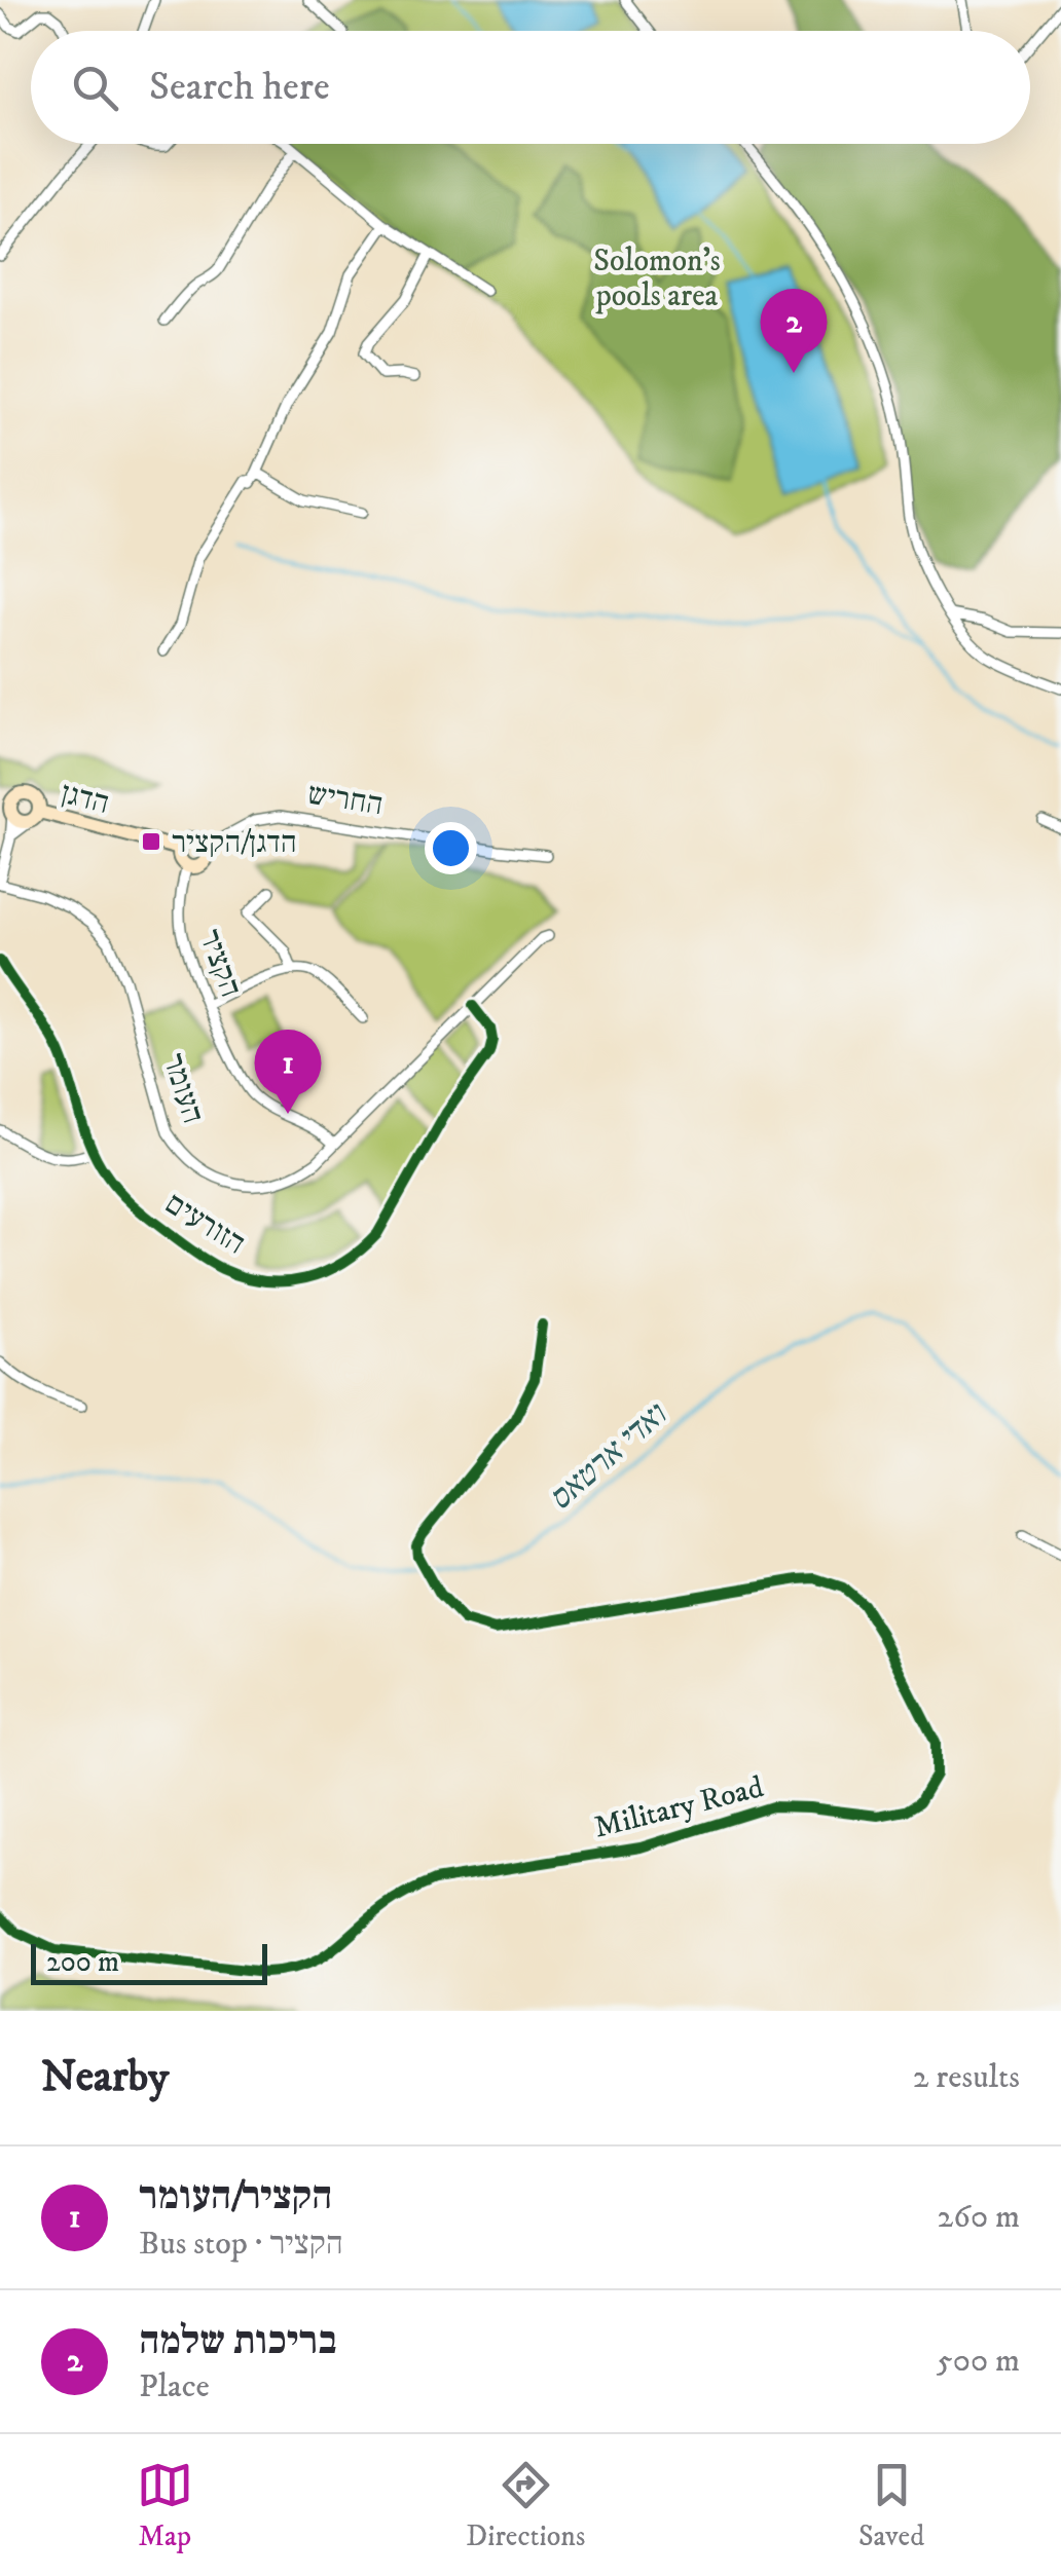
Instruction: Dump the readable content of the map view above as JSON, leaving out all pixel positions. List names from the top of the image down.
{
  "streets": {
    "street": [
      "הדגן",
      "החריש",
      "הקציר",
      "העומר",
      "הזורעים",
      "Military Road"
    ]
  },
  "crossings": [
    ["הדגן", "החריש"],
    ["הדגן", "הקציר"],
    ["החריש", "הקציר"],
    ["הקציר", "העומר"],
    ["העומר", "הזורעים"]
  ],
  "water": ["ואדי ארטאס"],
  "parks": ["Solomon's pools area"],
  "places": {
    "transit": ["הדגן/הקציר"]
  },
  "scale_bar": "200 m",
  "page": {
    "search": "Search here",
    "pins": ["2", "1"],
    "scale": "200 m",
    "heading": ["Nearby", "2 results"],
    "list": [
      {
        "mark": "1",
        "name": "הקציר/העומר",
        "note": "Bus stop · הקציר",
        "value": "260 m"
      },
      {
        "mark": "2",
        "name": "בריכות שלמה",
        "note": "Place",
        "value": "500 m"
      }
    ],
    "nav": ["Map", "Directions", "Saved"]
  }
}
